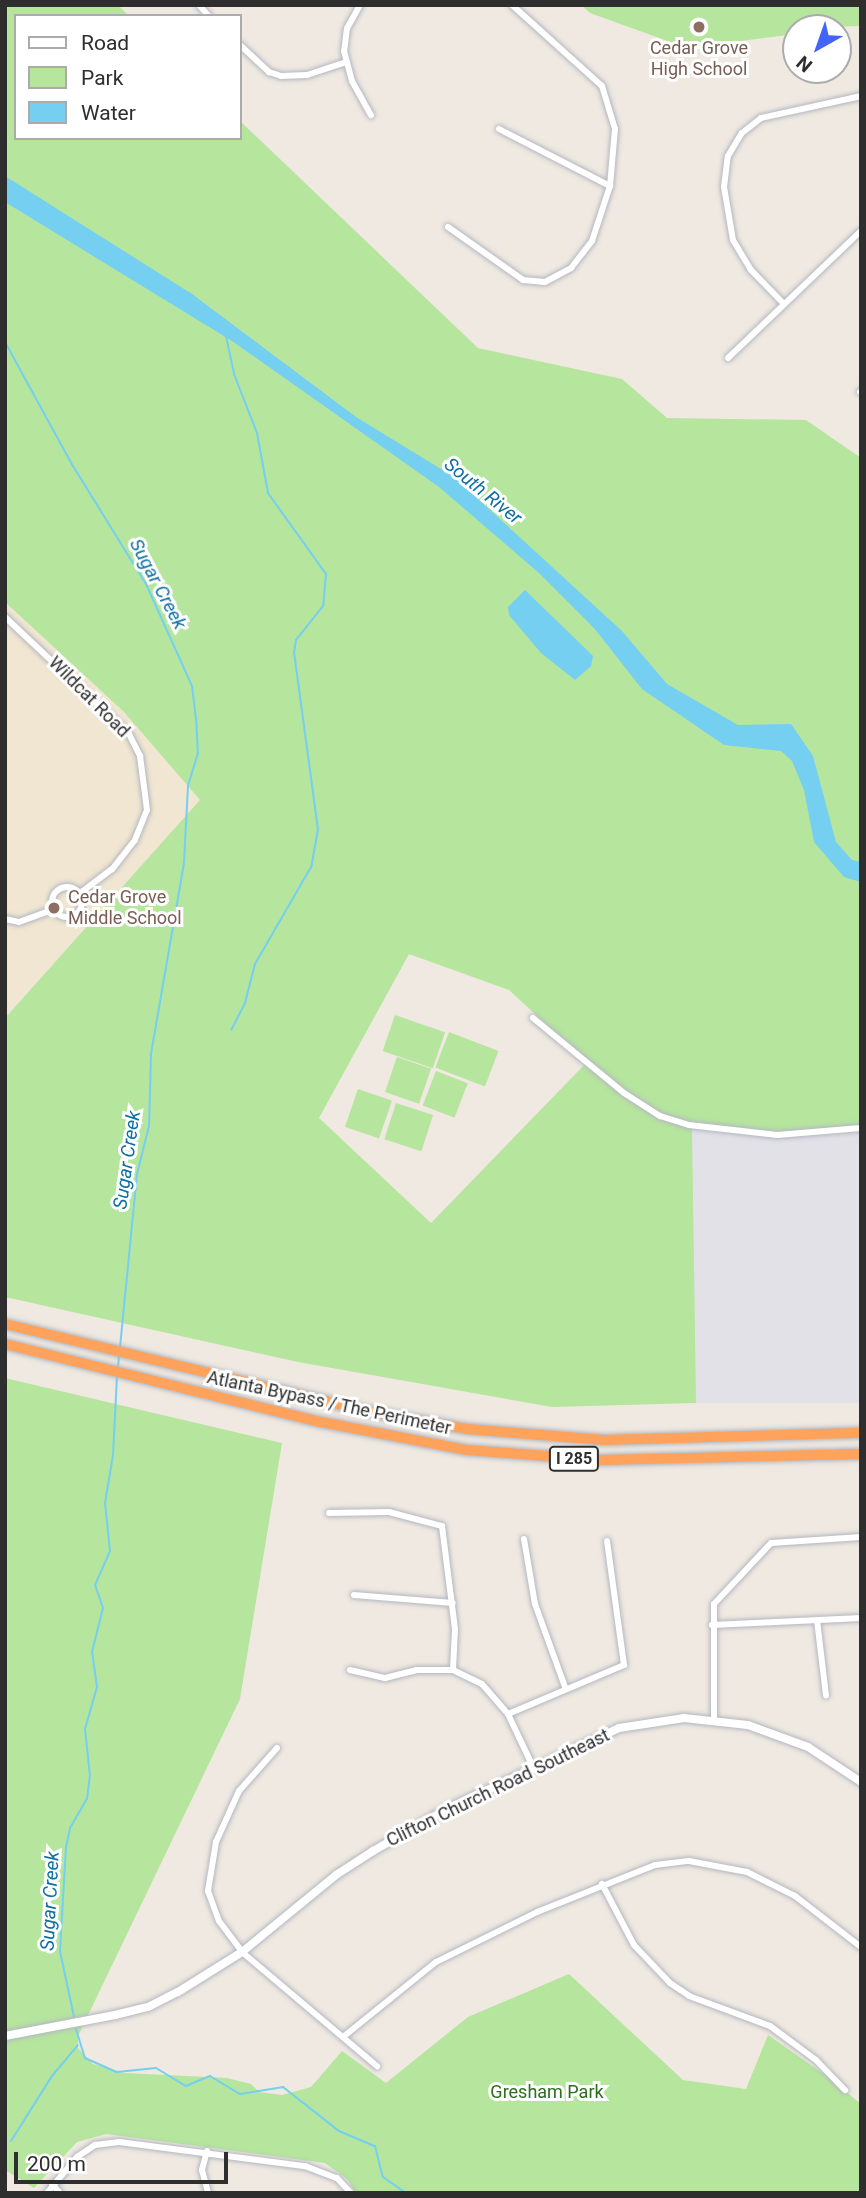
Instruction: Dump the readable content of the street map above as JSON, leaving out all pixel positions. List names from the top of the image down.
{
  "streets": {
    "highway": ["Atlanta Bypass / The Perimeter", "I 285"],
    "street": ["Wildcat Road", "Clifton Church Road Southeast"]
  },
  "water": ["South River", "Sugar Creek"],
  "parks": ["Gresham Park"],
  "places": ["Cedar Grove High School", "Cedar Grove Middle School"],
  "legend": ["Road", "Park", "Water"],
  "scale_bar": "200 m",
  "north": "bottom left"
}
